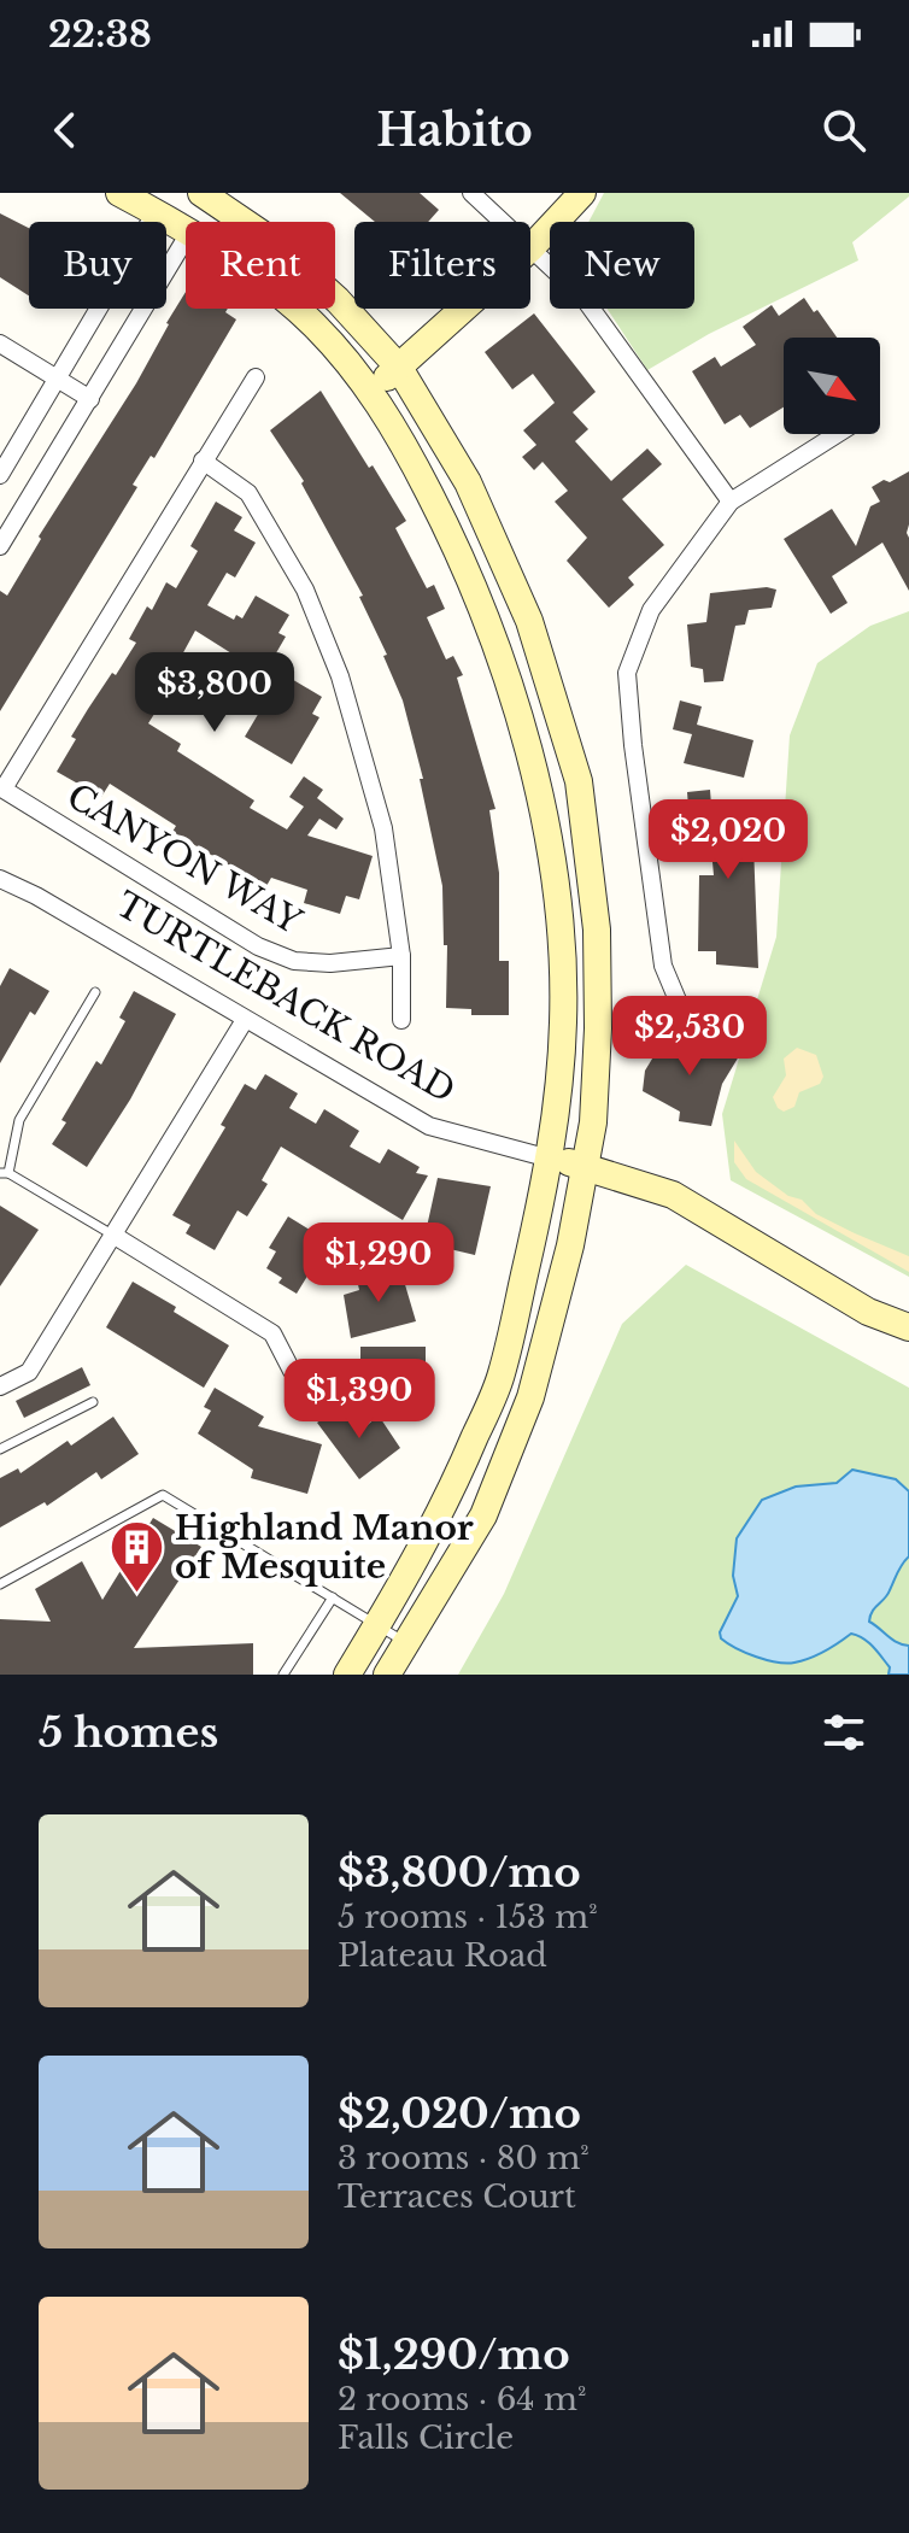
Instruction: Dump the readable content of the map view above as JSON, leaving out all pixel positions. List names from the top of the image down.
{
  "streets": {
    "main road": ["TURTLEBACK ROAD"],
    "street": ["CANYON WAY"]
  },
  "places": {
    "building": ["Highland Manor of Mesquite"]
  },
  "north": "bottom right",
  "page": {
    "status": "22:38",
    "header": "Habito",
    "chip": [
      "Buy",
      "Rent",
      "Filters",
      "New"
    ],
    "price": [
      "$3,800",
      "$2,020",
      "$2,530",
      "$1,290",
      "$1,390"
    ],
    "heading": "5 homes",
    "list": [
      {
        "name": "$3,800/mo",
        "note": "5 rooms · 153 m² · Plateau Road"
      },
      {
        "name": "$2,020/mo",
        "note": "3 rooms · 80 m² · Terraces Court"
      },
      {
        "name": "$1,290/mo",
        "note": "2 rooms · 64 m² · Falls Circle"
      }
    ]
  }
}
